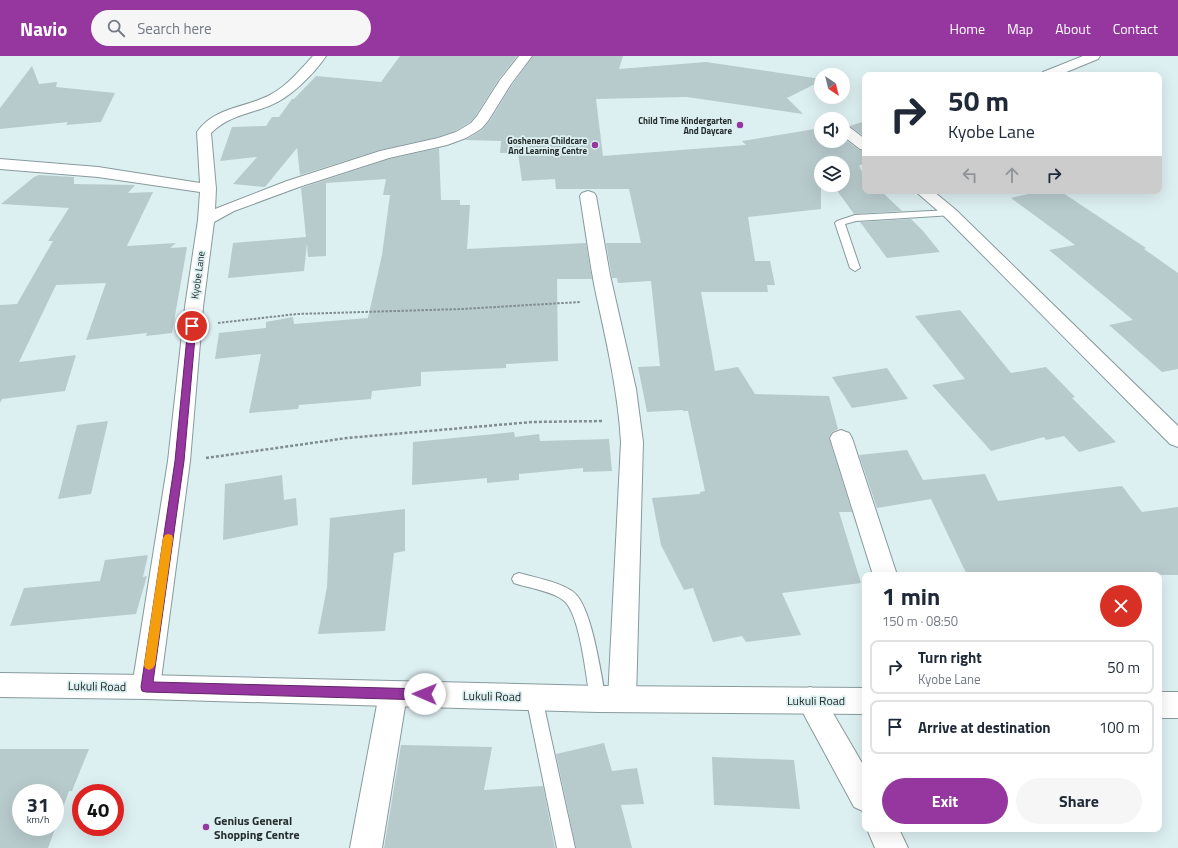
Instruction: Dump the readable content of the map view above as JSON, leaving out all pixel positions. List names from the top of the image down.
{
  "streets": {
    "street": ["Kyobe Lane", "Lukuli Road"]
  },
  "crossings": [
    ["Kyobe Lane", "Lukuli Road"]
  ],
  "places": ["Child Time Kindergarten And Daycare", "Goshenera Childcare And Learning Centre", "Genius General Shopping Centre"],
  "north": "bottom right",
  "page": {
    "header": "Navio",
    "search": "Search here",
    "nav": [
      "Home",
      "Map",
      "About",
      "Contact"
    ],
    "turn": ["50 m", "Kyobe Lane"],
    "heading": ["1 min", "150 m · 08:50"],
    "list": [
      {
        "name": "Turn right",
        "note": "Kyobe Lane",
        "value": "50 m"
      },
      {
        "name": "Arrive at destination",
        "value": "100 m"
      }
    ],
    "buttons": ["Exit", "Share"],
    "speed": "31 km/h",
    "limit": "40"
  }
}
